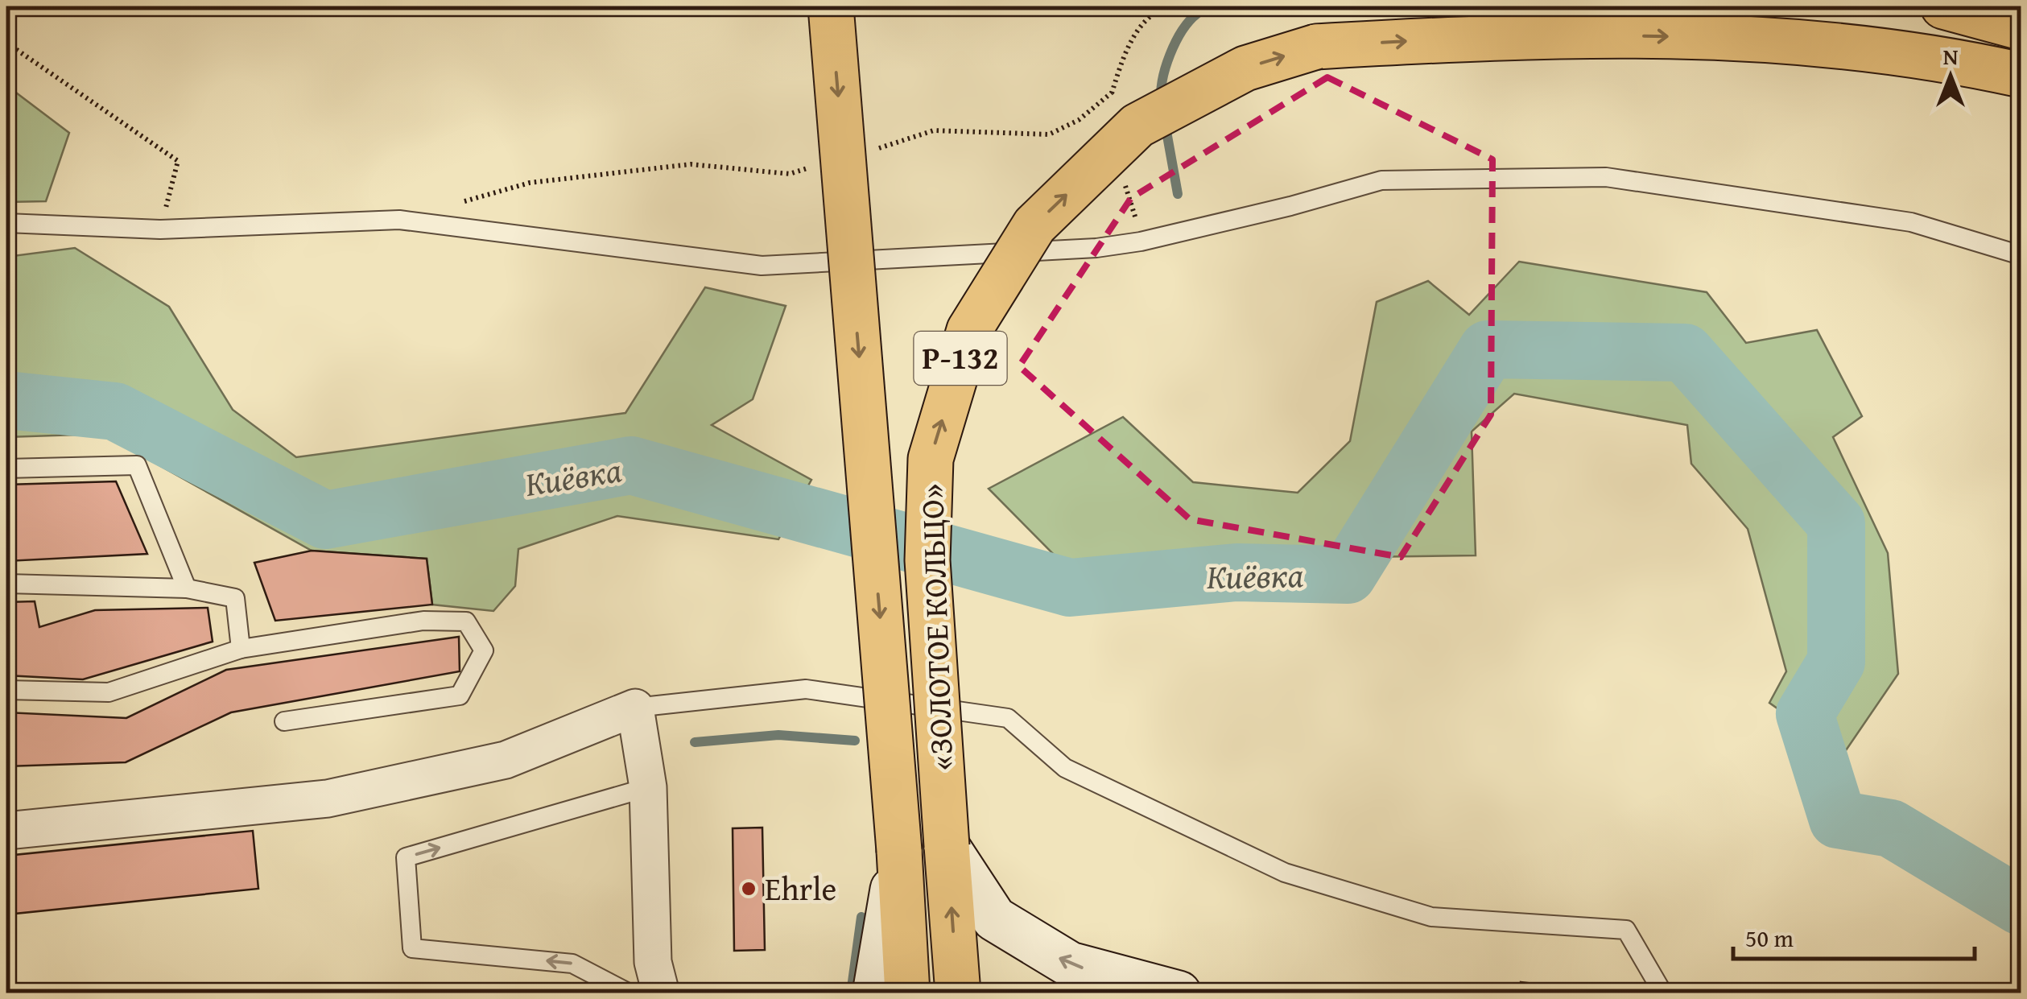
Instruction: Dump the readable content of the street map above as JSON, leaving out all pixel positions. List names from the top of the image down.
{
  "streets": {
    "highway": ["Р-132", "«ЗОЛОТОЕ КОЛЬЦО»"]
  },
  "crossings": [
    ["Р-132", "«ЗОЛОТОЕ КОЛЬЦО»"]
  ],
  "water": ["Киёвка"],
  "places": ["Ehrle"],
  "scale_bar": "50 m",
  "north": "top"
}
